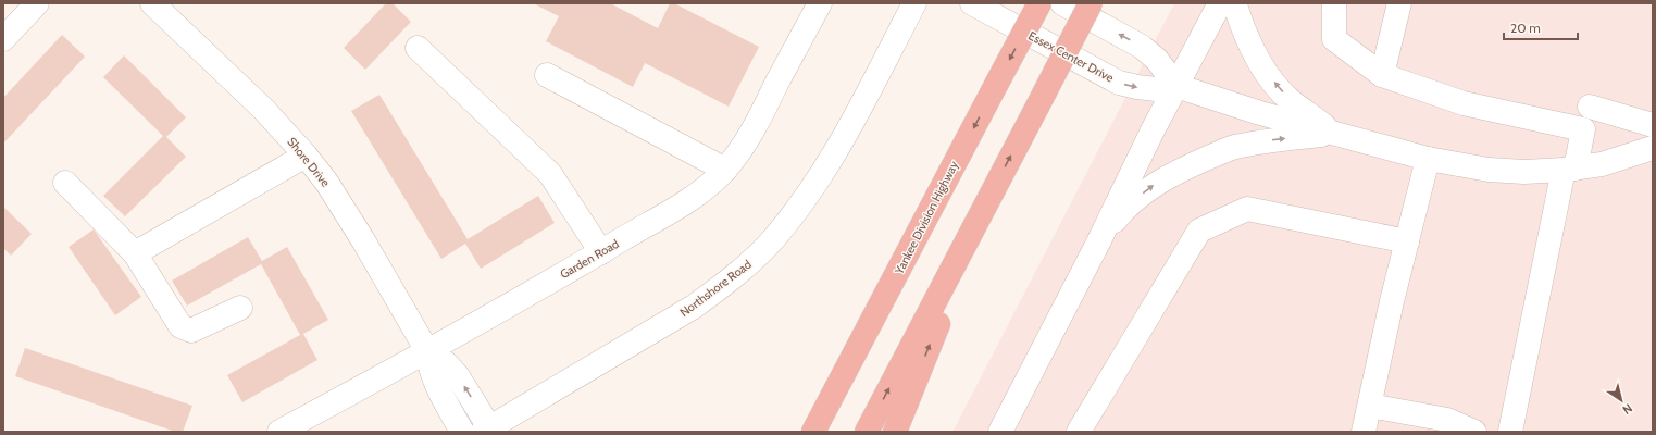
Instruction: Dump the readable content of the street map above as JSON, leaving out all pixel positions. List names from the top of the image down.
{
  "streets": {
    "highway": ["Yankee Division Highway"],
    "street": [
      "Essex Center Drive",
      "Shore Drive",
      "Garden Road",
      "Northshore Road"
    ]
  },
  "crossings": [
    ["Shore Drive", "Garden Road"],
    ["Shore Drive", "Northshore Road"]
  ],
  "scale_bar": "20 m",
  "north": "bottom right"
}
